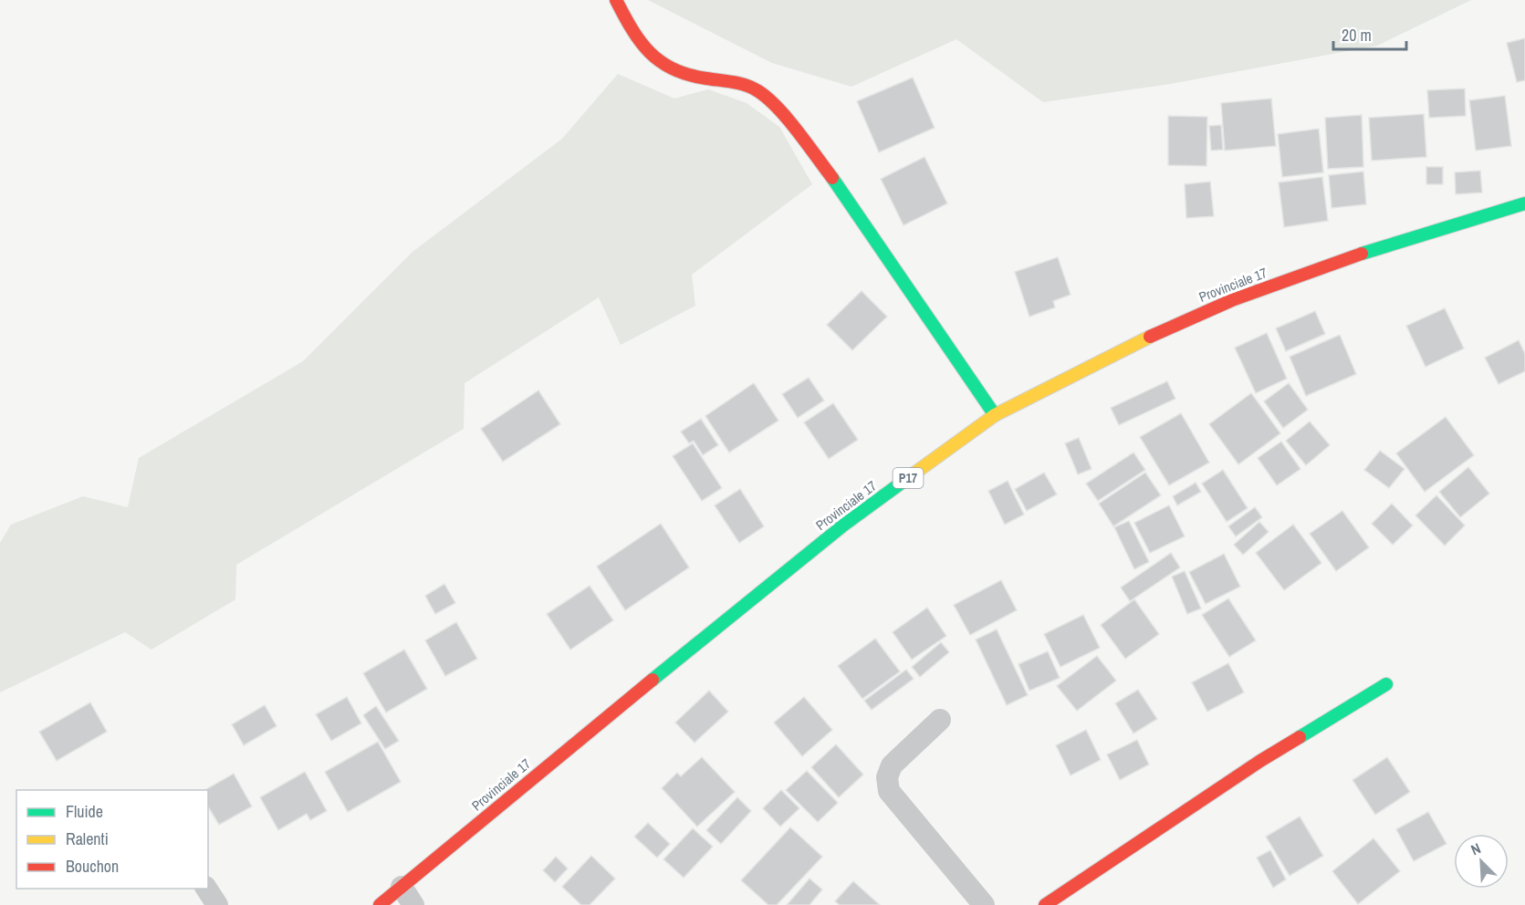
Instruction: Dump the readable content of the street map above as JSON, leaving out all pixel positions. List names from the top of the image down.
{
  "streets": {
    "main road": ["Provinciale 17", "P17"]
  },
  "legend": ["Fluide", "Ralenti", "Bouchon"],
  "scale_bar": "20 m",
  "north": "top left"
}
